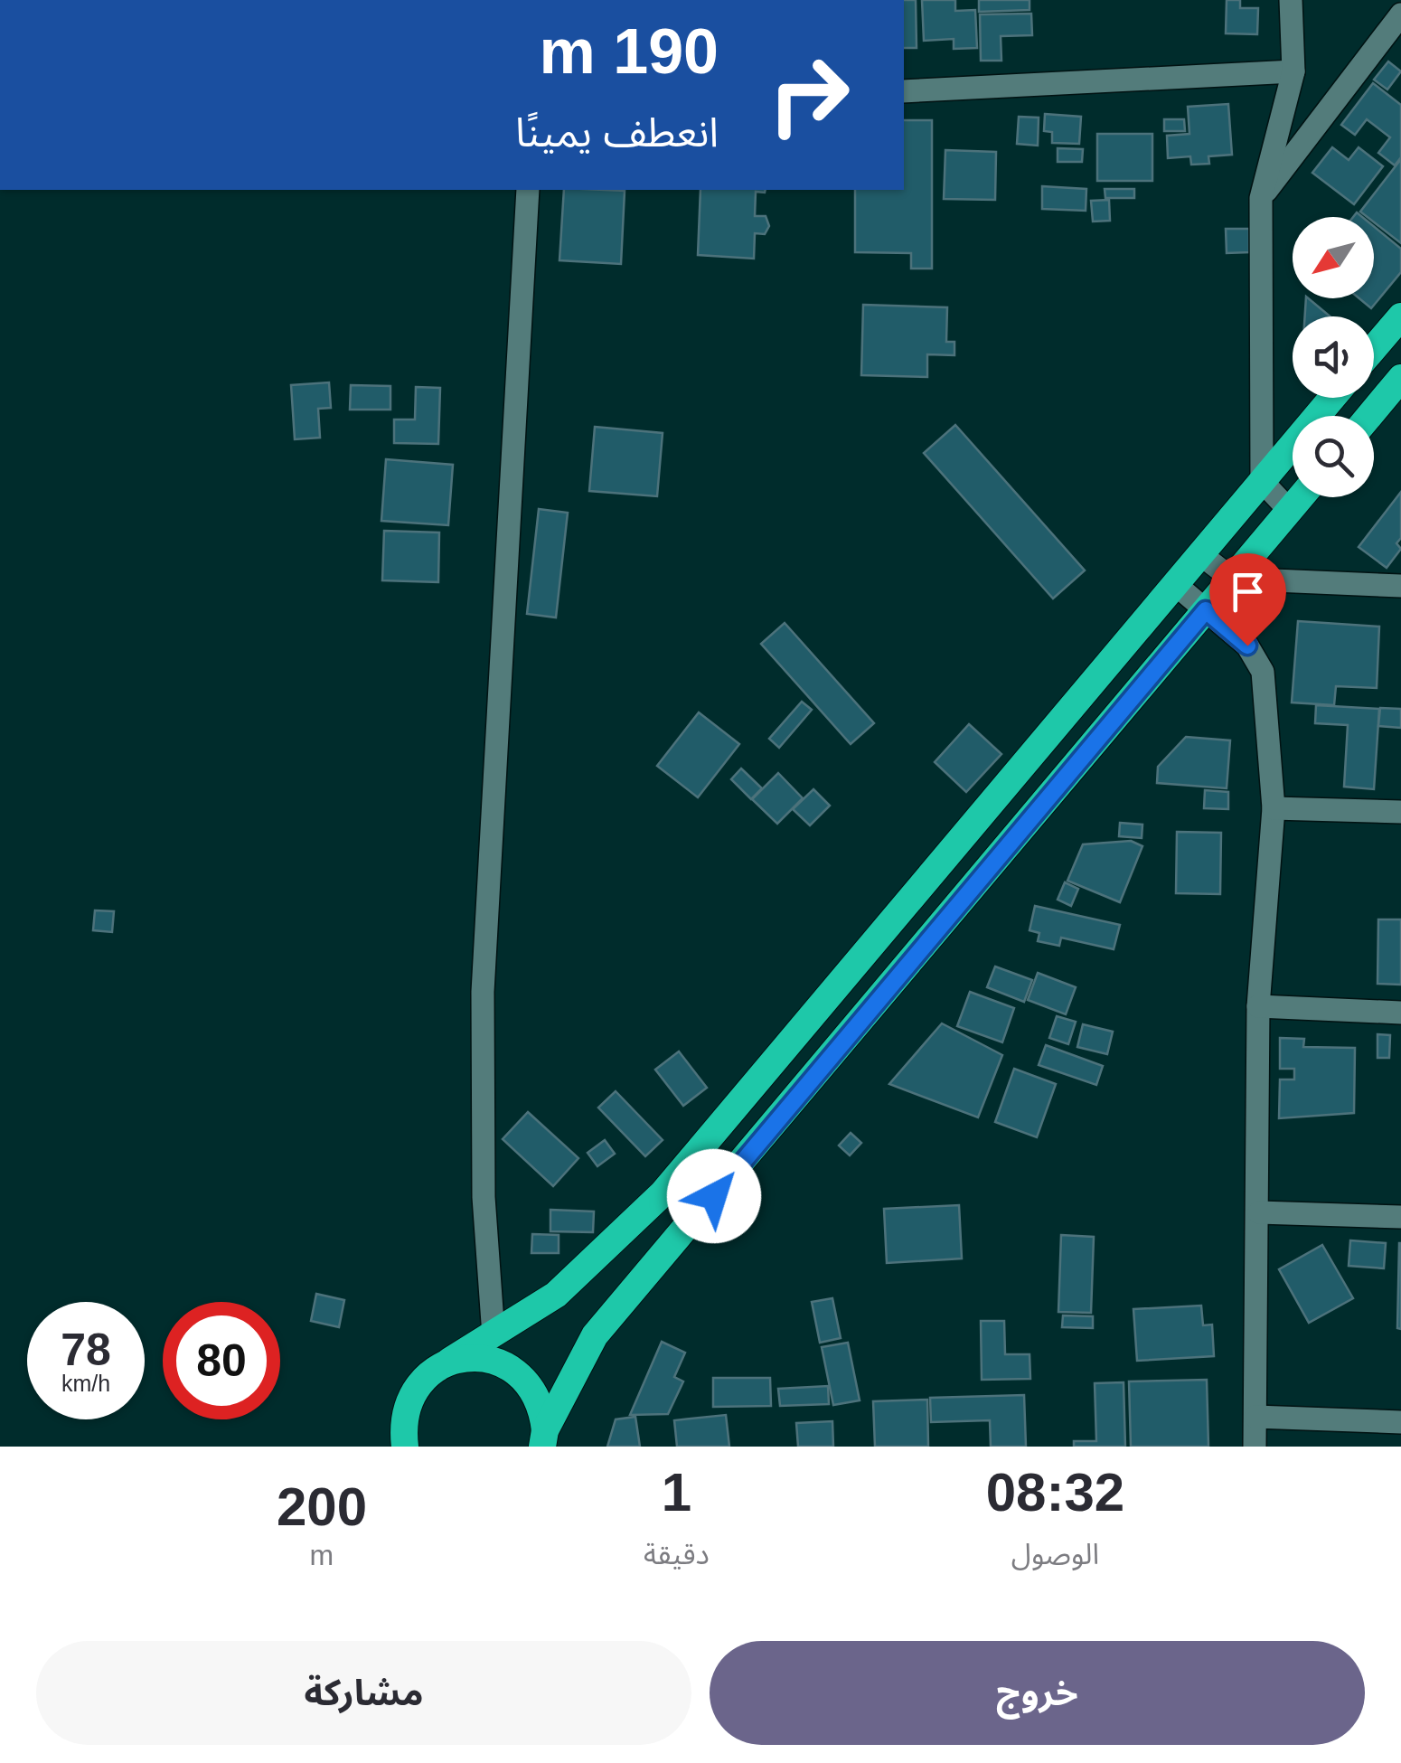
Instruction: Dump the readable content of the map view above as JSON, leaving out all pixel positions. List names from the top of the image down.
{
  "north": "bottom left",
  "page": {
    "turn": ["190 m", "انعطف يمينًا"],
    "speed": "78 km/h",
    "limit": "80",
    "eta": [
      "08:32",
      "الوصول",
      "1",
      "دقيقة",
      "200",
      "m"
    ],
    "buttons": ["خروج", "مشاركة"]
  }
}
